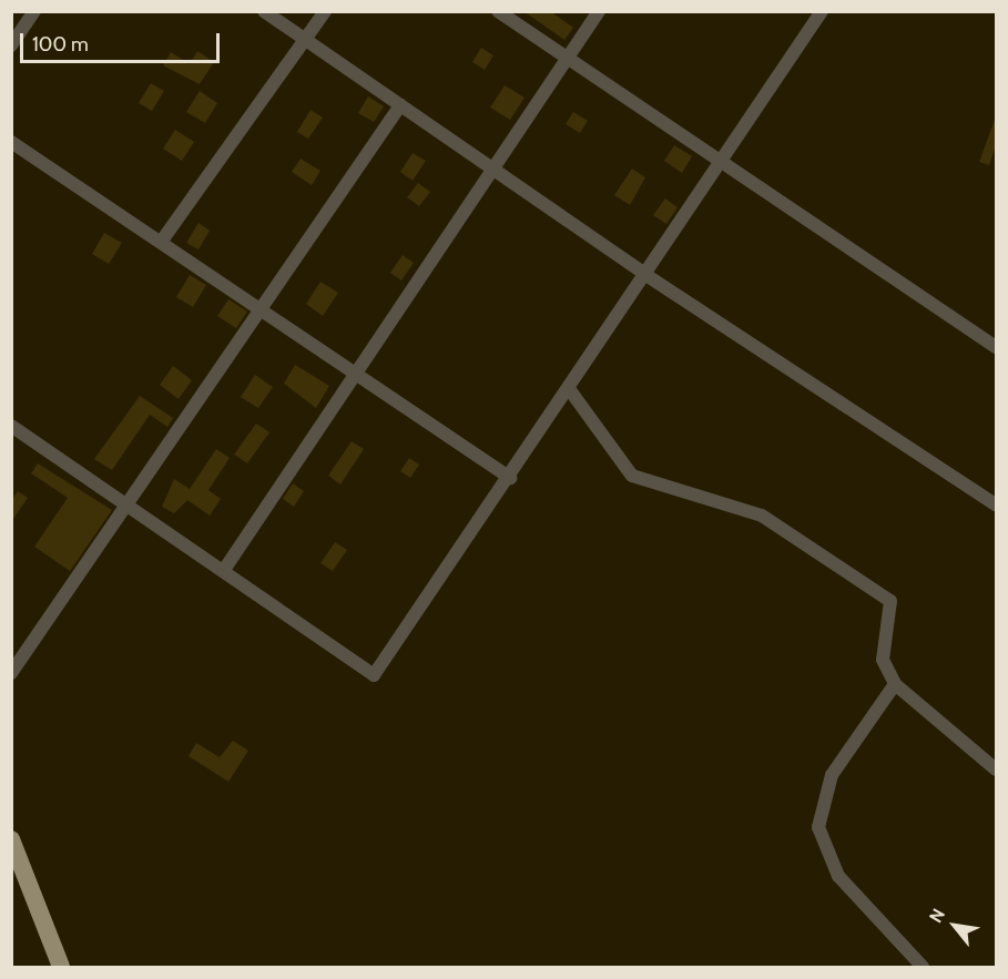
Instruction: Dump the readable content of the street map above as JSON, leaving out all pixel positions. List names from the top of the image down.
{
  "scale_bar": "100 m",
  "north": "top left"
}
